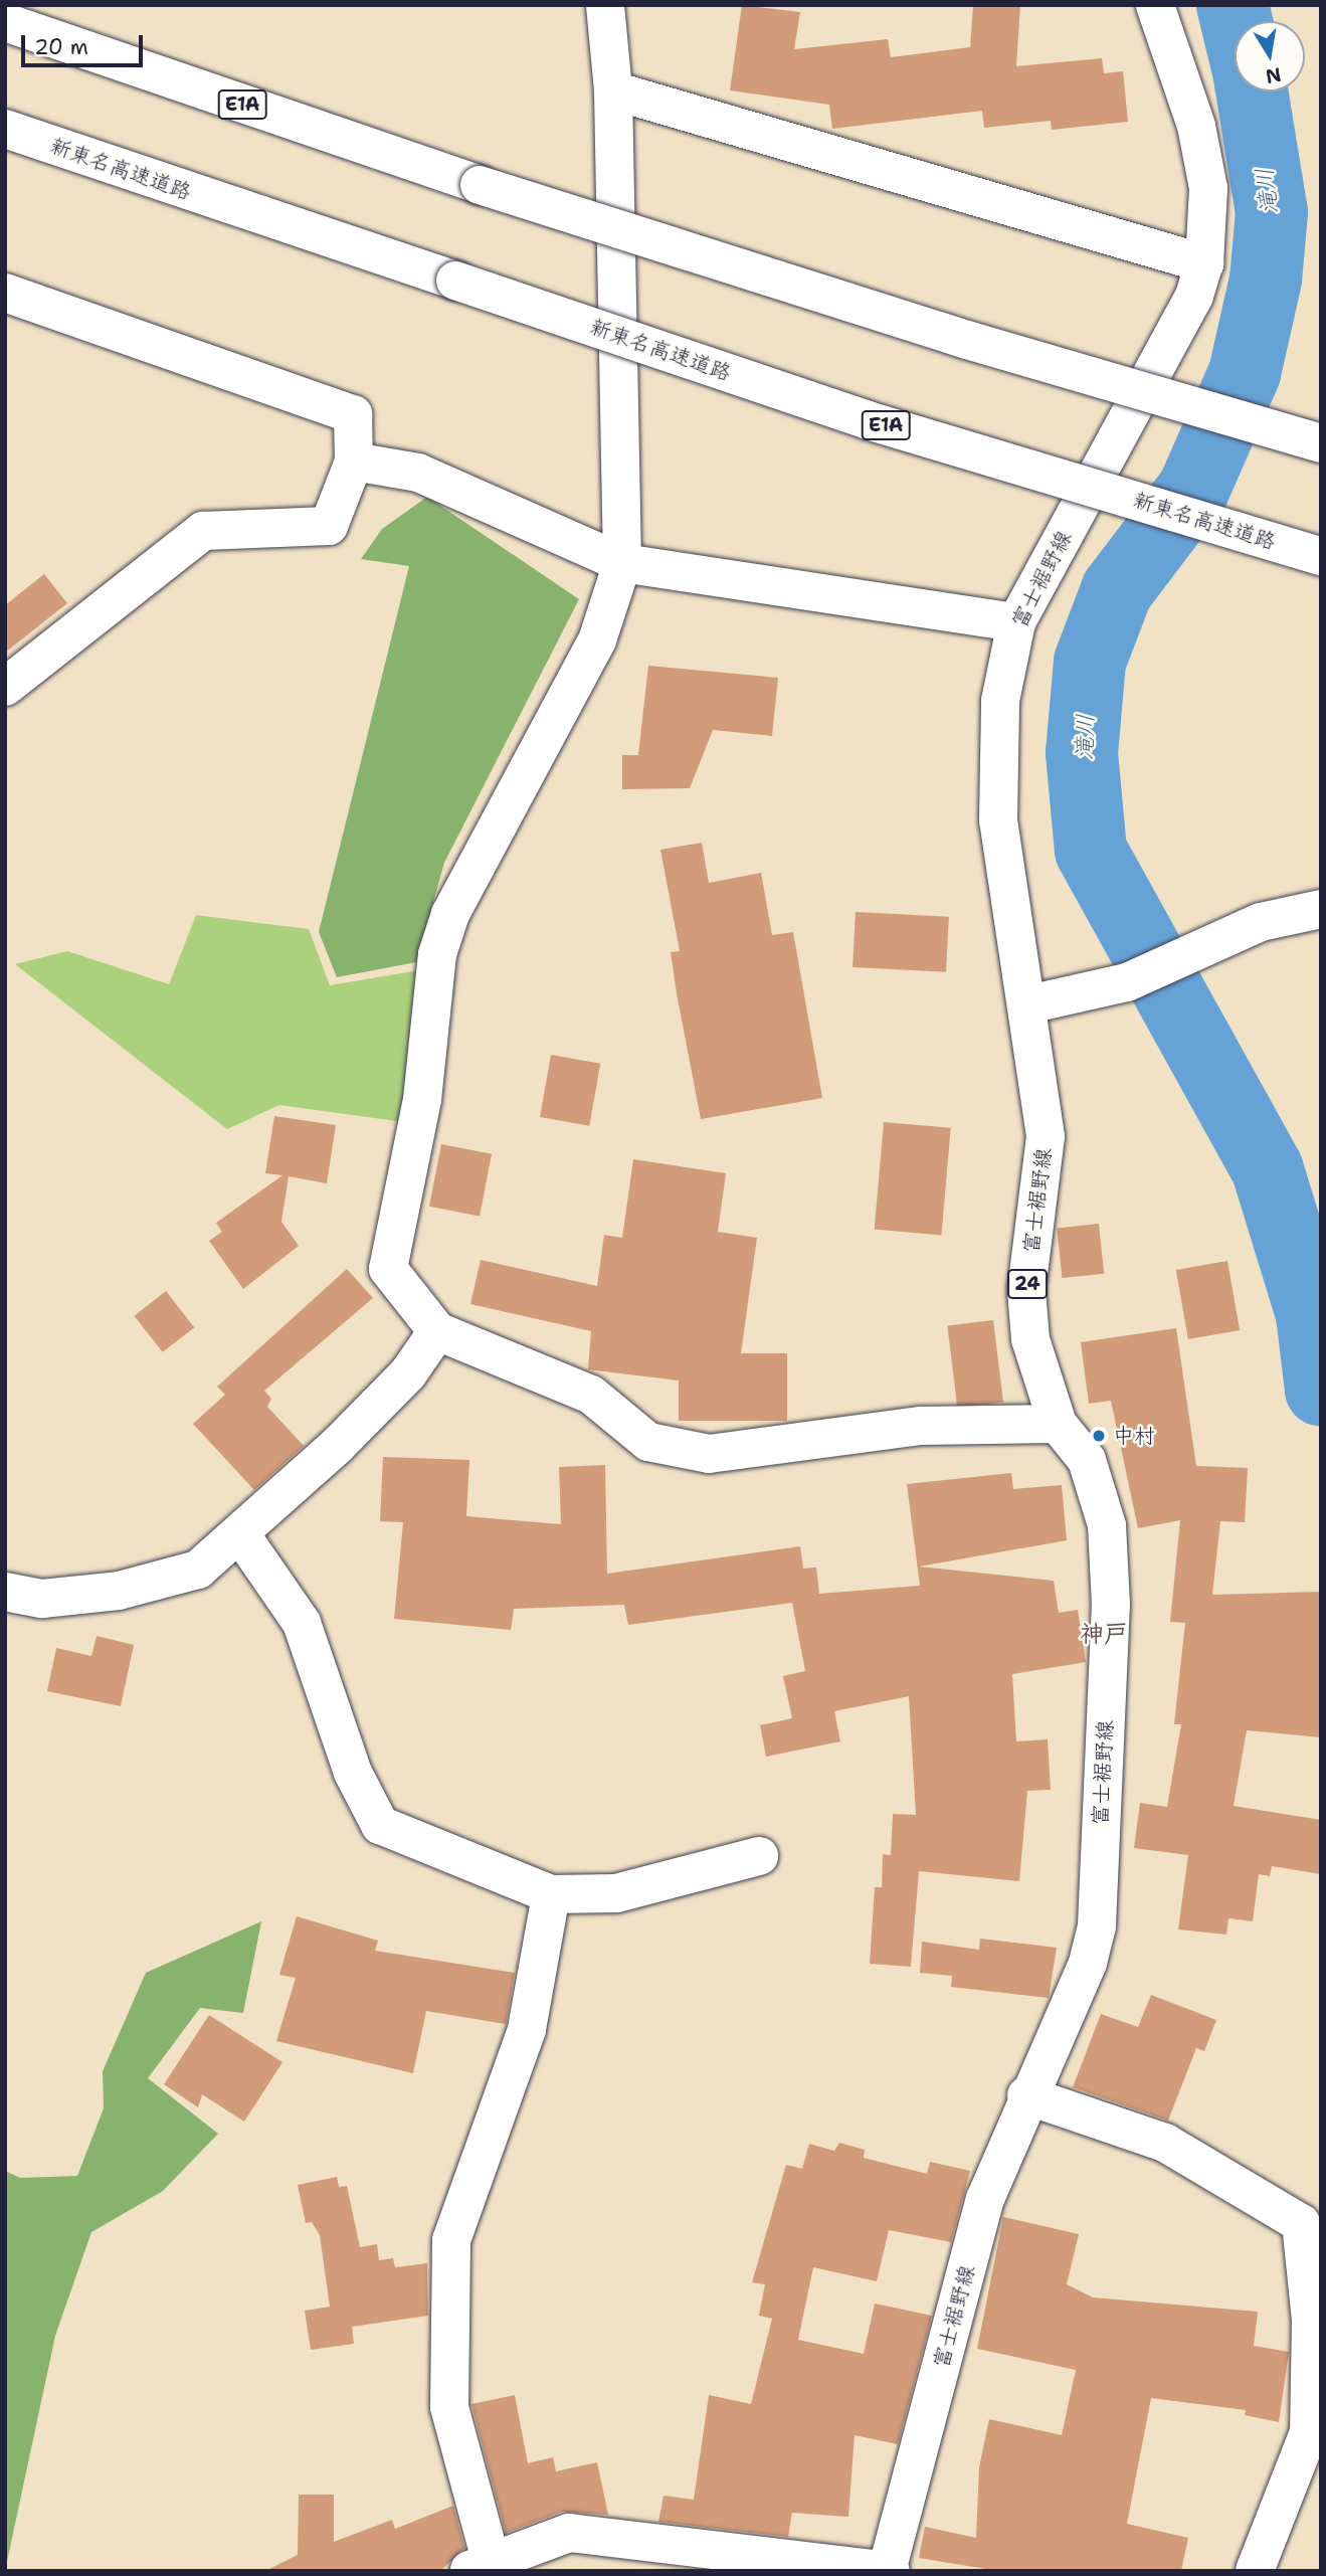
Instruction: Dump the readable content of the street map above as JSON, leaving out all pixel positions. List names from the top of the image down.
{
  "streets": {
    "main road": [
      "E1A",
      "新東名高速道路",
      "富士裾野線",
      "24"
    ]
  },
  "districts": ["神戸"],
  "water": ["滝川"],
  "places": ["中村"],
  "scale_bar": "20 m",
  "north": "bottom"
}
